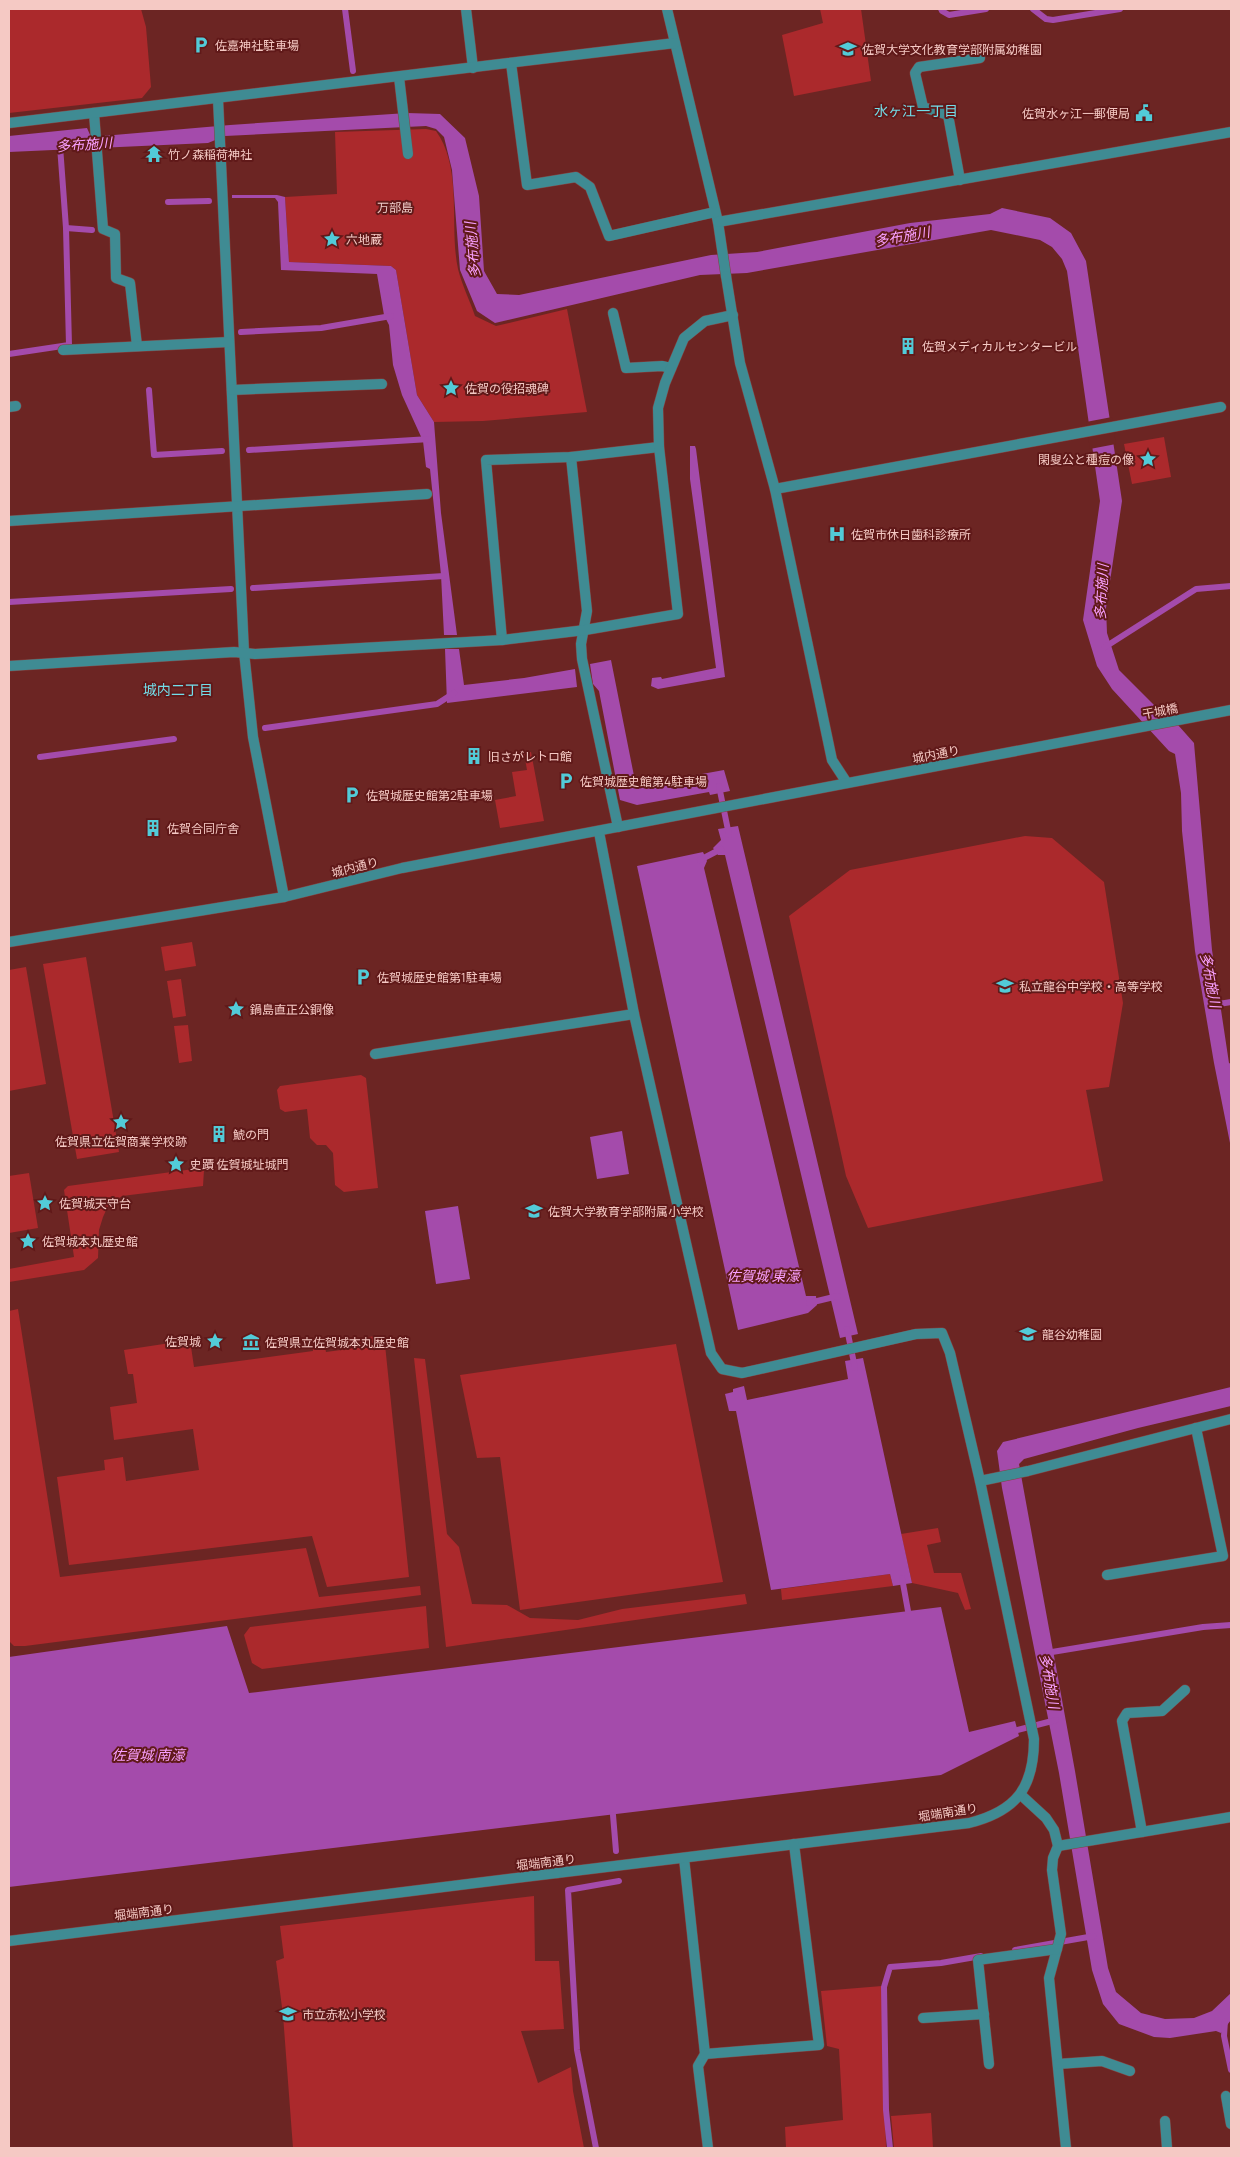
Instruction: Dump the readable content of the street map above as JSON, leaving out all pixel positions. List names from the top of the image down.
{
  "streets": {
    "street": ["干城橋", "城内通り", "堀端南通り"]
  },
  "crossings": [
    ["干城橋", "城内通り"]
  ],
  "districts": ["水ヶ江一丁目", "城内二丁目"],
  "water": ["多布施川", "佐賀城 東濠", "佐賀城 南濠"],
  "parks": ["万部島"],
  "places": {
    "parking": [
      "佐嘉神社駐車場",
      "佐賀城歴史館第4駐車場",
      "佐賀城歴史館第2駐車場",
      "佐賀城歴史館第1駐車場"
    ],
    "school or university": [
      "佐賀大学文化教育学部附属幼稚園",
      "私立龍谷中学校・高等学校",
      "佐賀大学教育学部附属小学校",
      "龍谷幼稚園",
      "市立赤松小学校"
    ],
    "public building": ["佐賀水ヶ江一郵便局"],
    "temple": ["竹ノ森稲荷神社"],
    "place": [
      "六地蔵",
      "佐賀の役招魂碑",
      "閑叟公と種痘の像",
      "鍋島直正公銅像",
      "佐賀県立佐賀商業学校跡",
      "史蹟 佐賀城址城門",
      "佐賀城天守台",
      "佐賀城本丸歴史館",
      "佐賀城"
    ],
    "building": [
      "佐賀メディカルセンタービル",
      "旧さがレトロ館",
      "佐賀合同庁舎",
      "鯱の門"
    ],
    "hospital": ["佐賀市休日歯科診療所"],
    "museum": ["佐賀県立佐賀城本丸歴史館"]
  }
}
